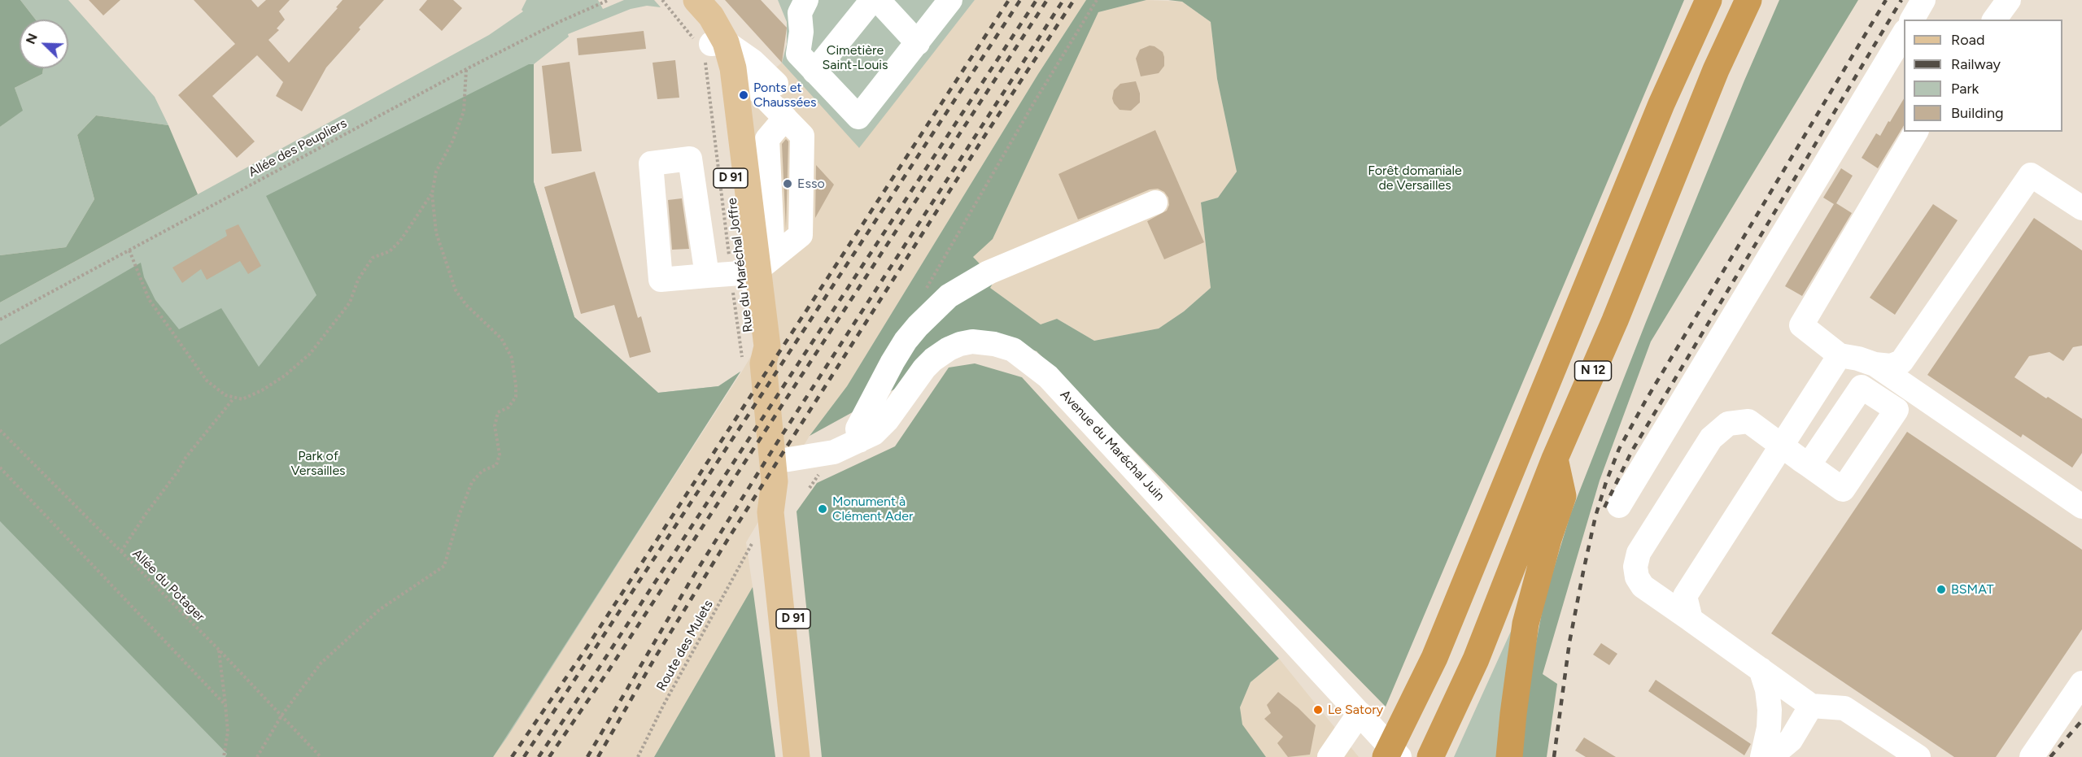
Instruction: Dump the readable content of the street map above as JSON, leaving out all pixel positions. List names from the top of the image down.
{
  "streets": {
    "highway": ["N 12"],
    "main road": ["D 91", "Rue du Maréchal Joffre"],
    "street": ["Avenue du Maréchal Juin"],
    "path": ["Allée des Peupliers", "Allée du Potager", "Route des Mulets"]
  },
  "crossings": [
    ["D 91", "Rue du Maréchal Joffre"],
    ["D 91", "Avenue du Maréchal Juin"],
    ["Rue du Maréchal Joffre", "Avenue du Maréchal Juin"]
  ],
  "parks": ["Cimetière Saint-Louis", "Forêt domaniale de Versailles", "Park of Versailles"],
  "places": [
    "Ponts et Chaussées",
    "Esso",
    "Monument à Clément Ader",
    "BSMAT",
    "Le Satory"
  ],
  "legend": [
    "Road",
    "Railway",
    "Park",
    "Building"
  ],
  "north": "top left"
}
